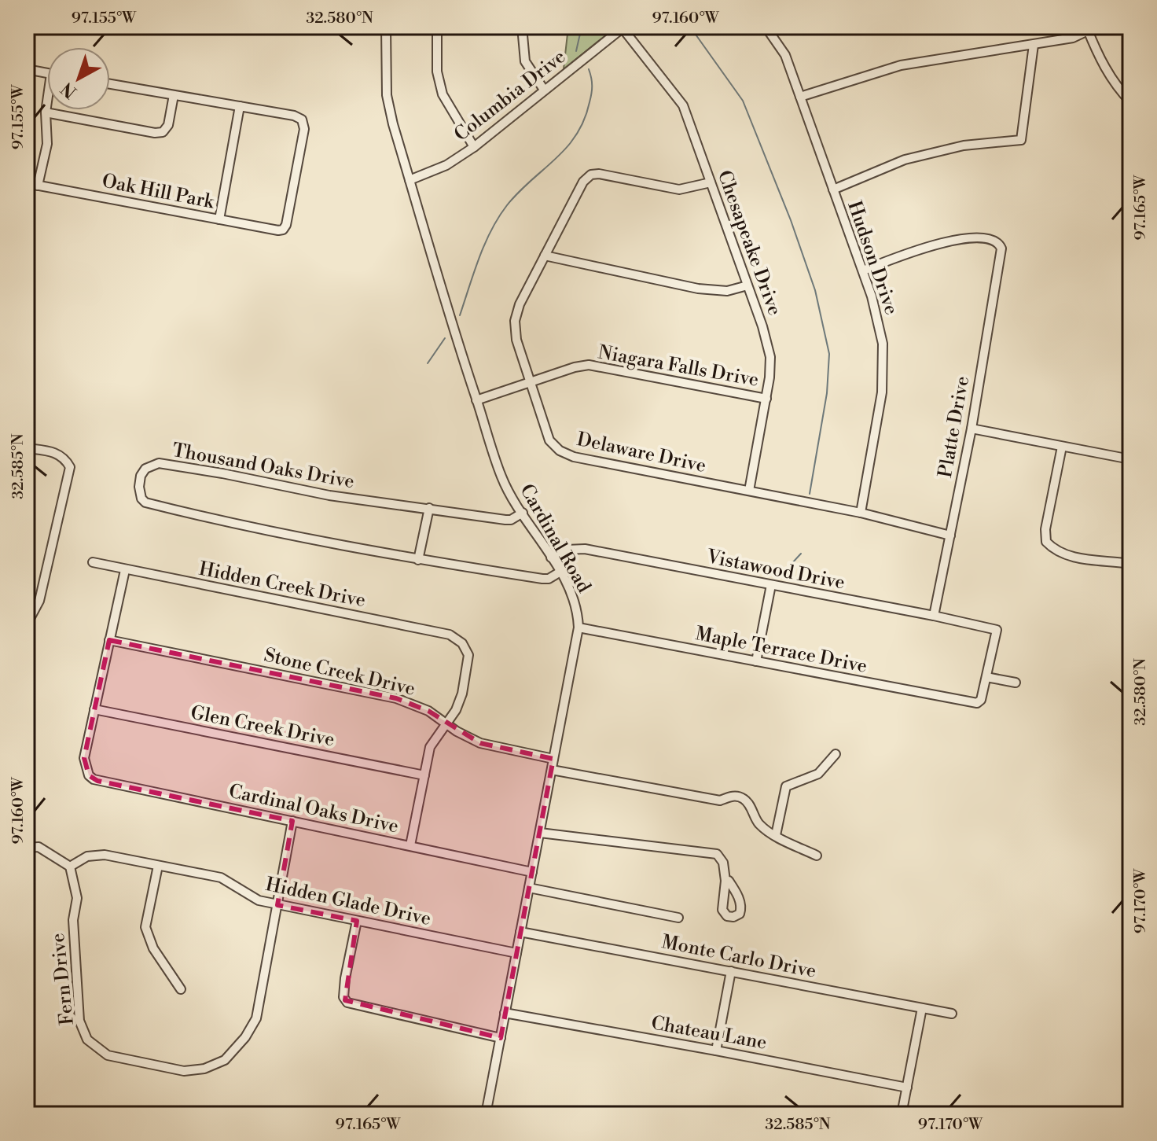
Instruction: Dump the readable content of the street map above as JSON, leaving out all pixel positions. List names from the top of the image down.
{
  "streets": {
    "street": [
      "Columbia Drive",
      "Oak Hill Park",
      "Chesapeake Drive",
      "Hudson Drive",
      "Niagara Falls Drive",
      "Platte Drive",
      "Delaware Drive",
      "Thousand Oaks Drive",
      "Cardinal Road",
      "Vistawood Drive",
      "Hidden Creek Drive",
      "Maple Terrace Drive",
      "Stone Creek Drive",
      "Glen Creek Drive",
      "Cardinal Oaks Drive",
      "Hidden Glade Drive",
      "Monte Carlo Drive",
      "Fern Drive",
      "Chateau Lane"
    ]
  },
  "crossings": [
    ["Columbia Drive", "Chesapeake Drive"],
    ["Columbia Drive", "Cardinal Road"],
    ["Chesapeake Drive", "Niagara Falls Drive"],
    ["Chesapeake Drive", "Delaware Drive"],
    ["Hudson Drive", "Platte Drive"],
    ["Hudson Drive", "Delaware Drive"],
    ["Niagara Falls Drive", "Delaware Drive"],
    ["Niagara Falls Drive", "Cardinal Road"],
    ["Platte Drive", "Delaware Drive"],
    ["Platte Drive", "Vistawood Drive"],
    ["Thousand Oaks Drive", "Cardinal Road"],
    ["Cardinal Road", "Vistawood Drive"],
    ["Cardinal Road", "Maple Terrace Drive"],
    ["Cardinal Road", "Stone Creek Drive"],
    ["Cardinal Road", "Cardinal Oaks Drive"],
    ["Cardinal Road", "Hidden Glade Drive"],
    ["Cardinal Road", "Monte Carlo Drive"],
    ["Cardinal Road", "Chateau Lane"],
    ["Vistawood Drive", "Maple Terrace Drive"],
    ["Hidden Creek Drive", "Stone Creek Drive"],
    ["Glen Creek Drive", "Cardinal Oaks Drive"],
    ["Cardinal Oaks Drive", "Fern Drive"],
    ["Hidden Glade Drive", "Fern Drive"]
  ],
  "north": "bottom left",
  "coordinates": [
    "97.155°W",
    "32.580°N",
    "97.160°W",
    "97.165°W",
    "32.585°N",
    "97.170°W"
  ]
}
